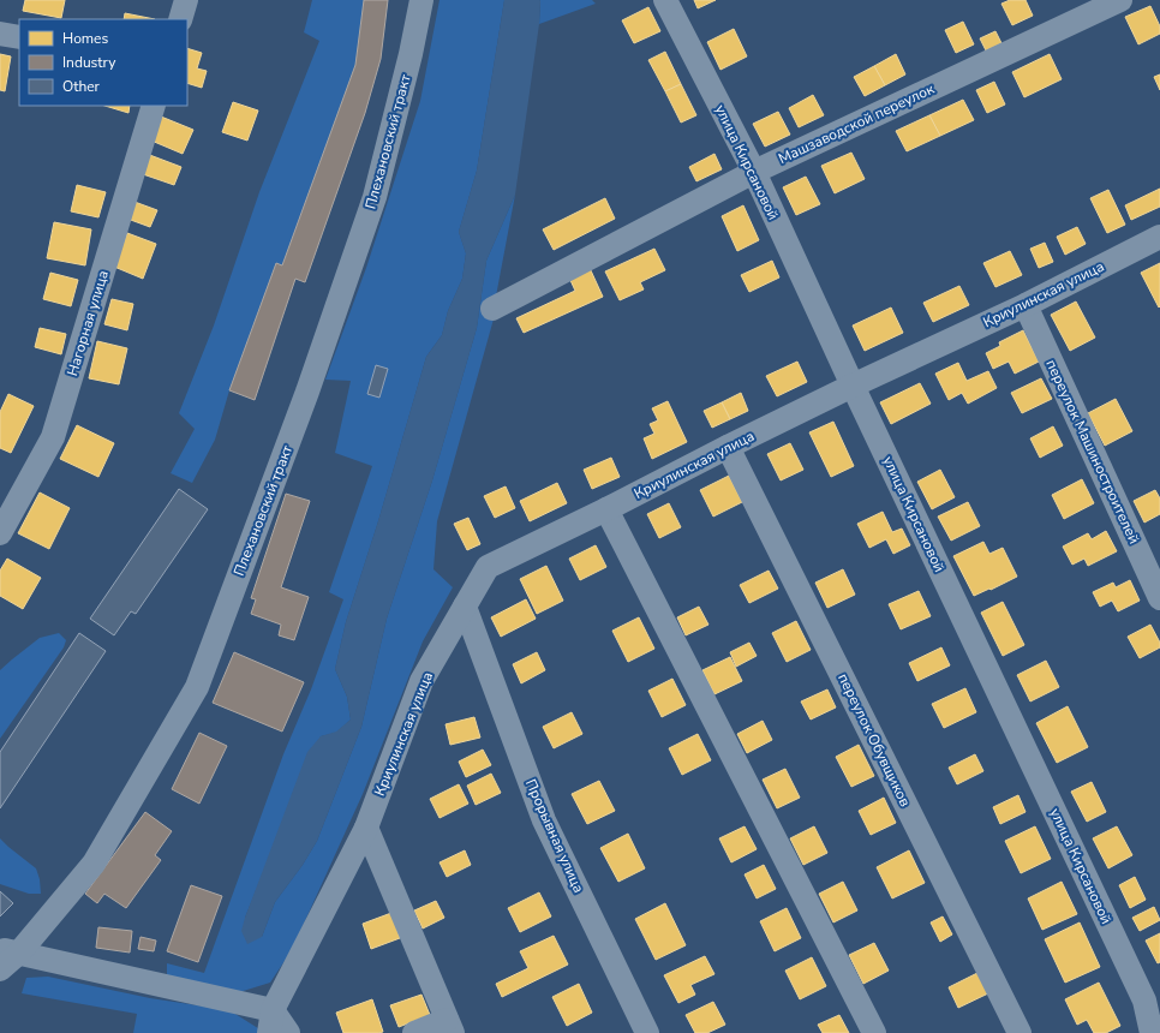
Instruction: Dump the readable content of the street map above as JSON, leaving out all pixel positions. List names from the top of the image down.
{
  "streets": {
    "street": [
      "Машзаводской переулок",
      "Плехановский тракт",
      "улица Кирсановой",
      "Криулинская улица",
      "Нагорная улица",
      "переулок Машиностроителей",
      "переулок Обувщиков",
      "Прорывная улица"
    ]
  },
  "crossings": [
    ["Машзаводской переулок", "улица Кирсановой"],
    ["улица Кирсановой", "Криулинская улица"],
    ["Криулинская улица", "переулок Машиностроителей"],
    ["Криулинская улица", "переулок Обувщиков"],
    ["Криулинская улица", "Прорывная улица"]
  ],
  "legend": ["Homes", "Industry", "Other"]
}
